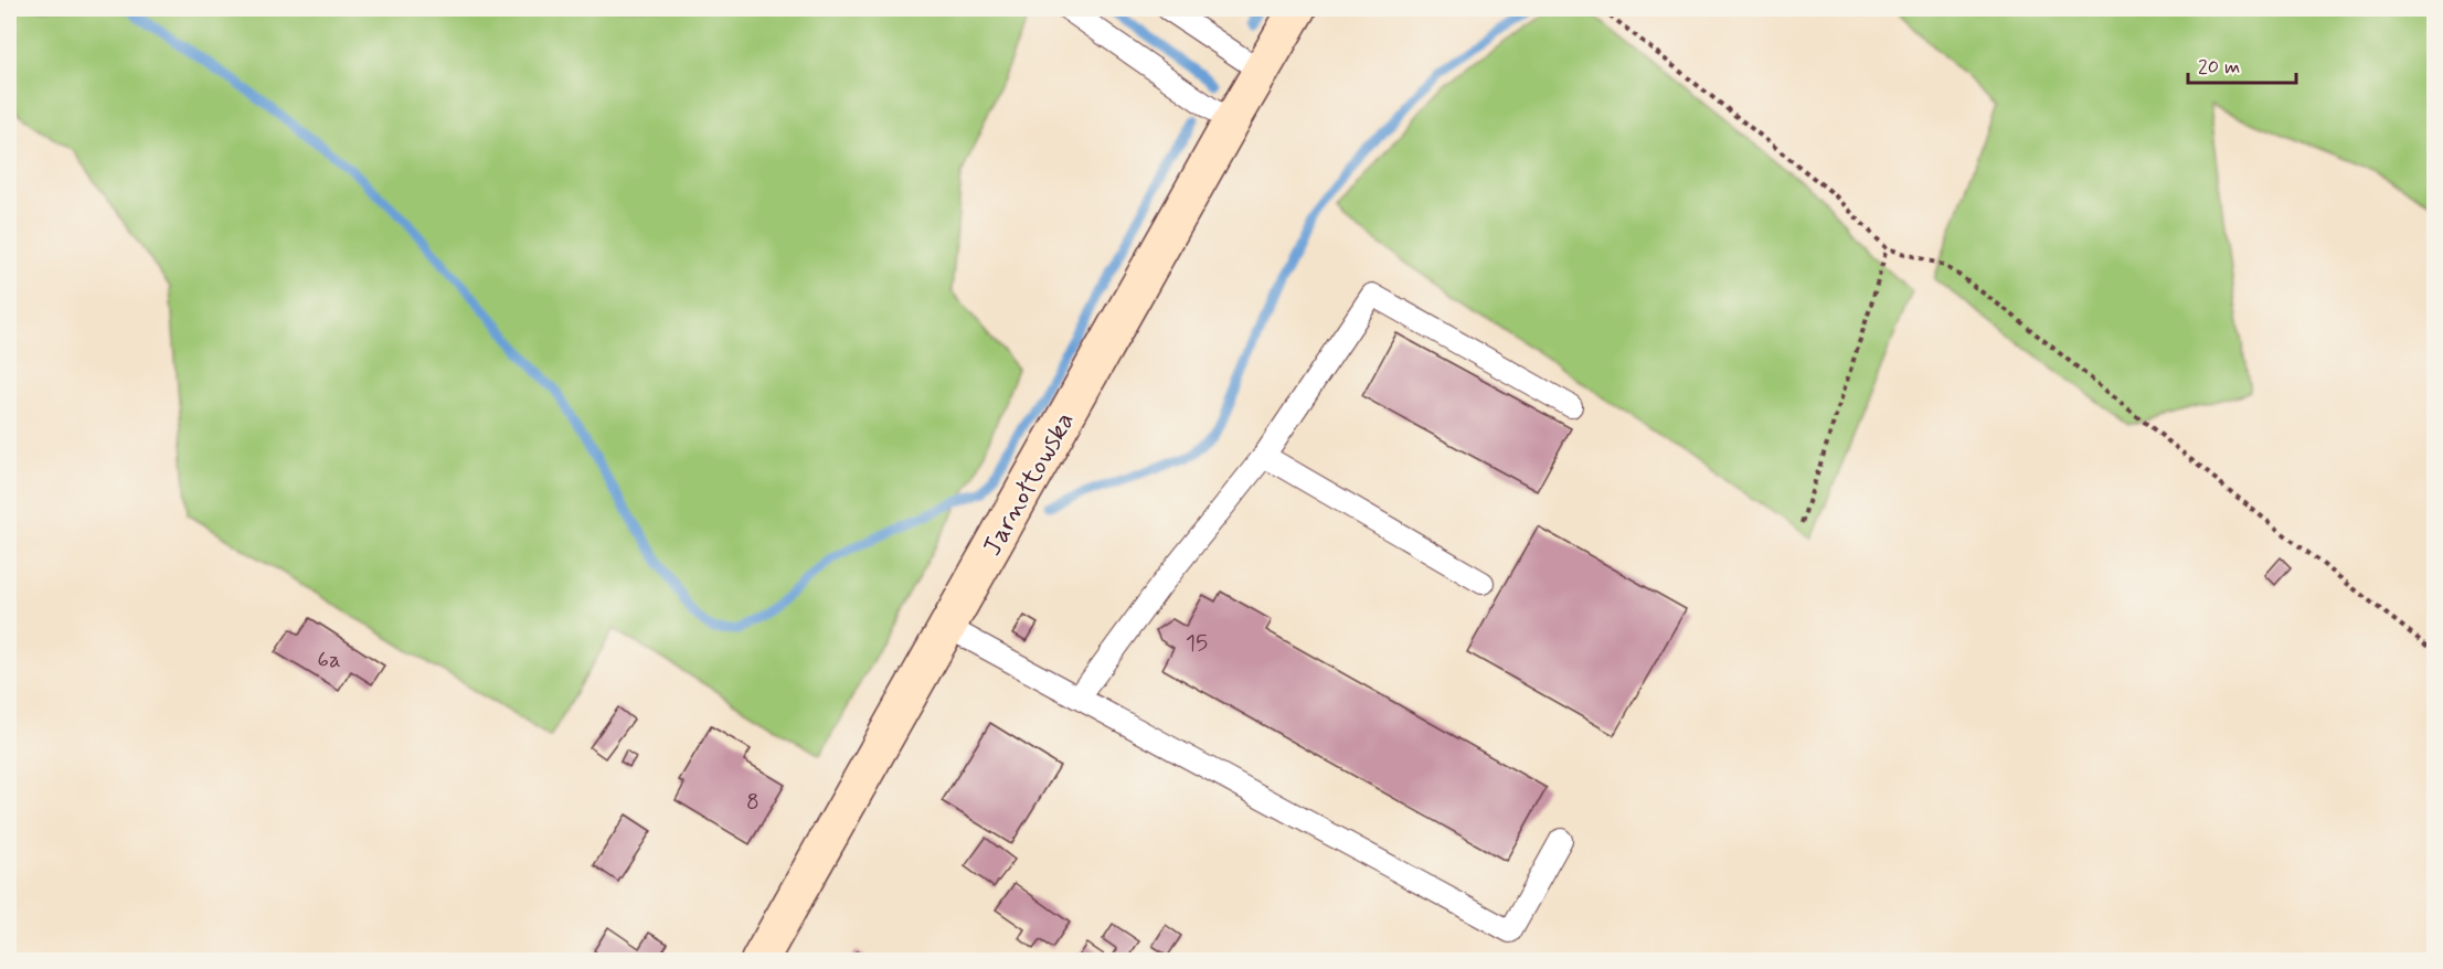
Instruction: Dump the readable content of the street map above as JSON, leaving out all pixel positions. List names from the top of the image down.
{
  "streets": {
    "street": ["Jarnołtowska"]
  },
  "house_numbers": ["15", "6a", "8"],
  "scale_bar": "20 m"
}
